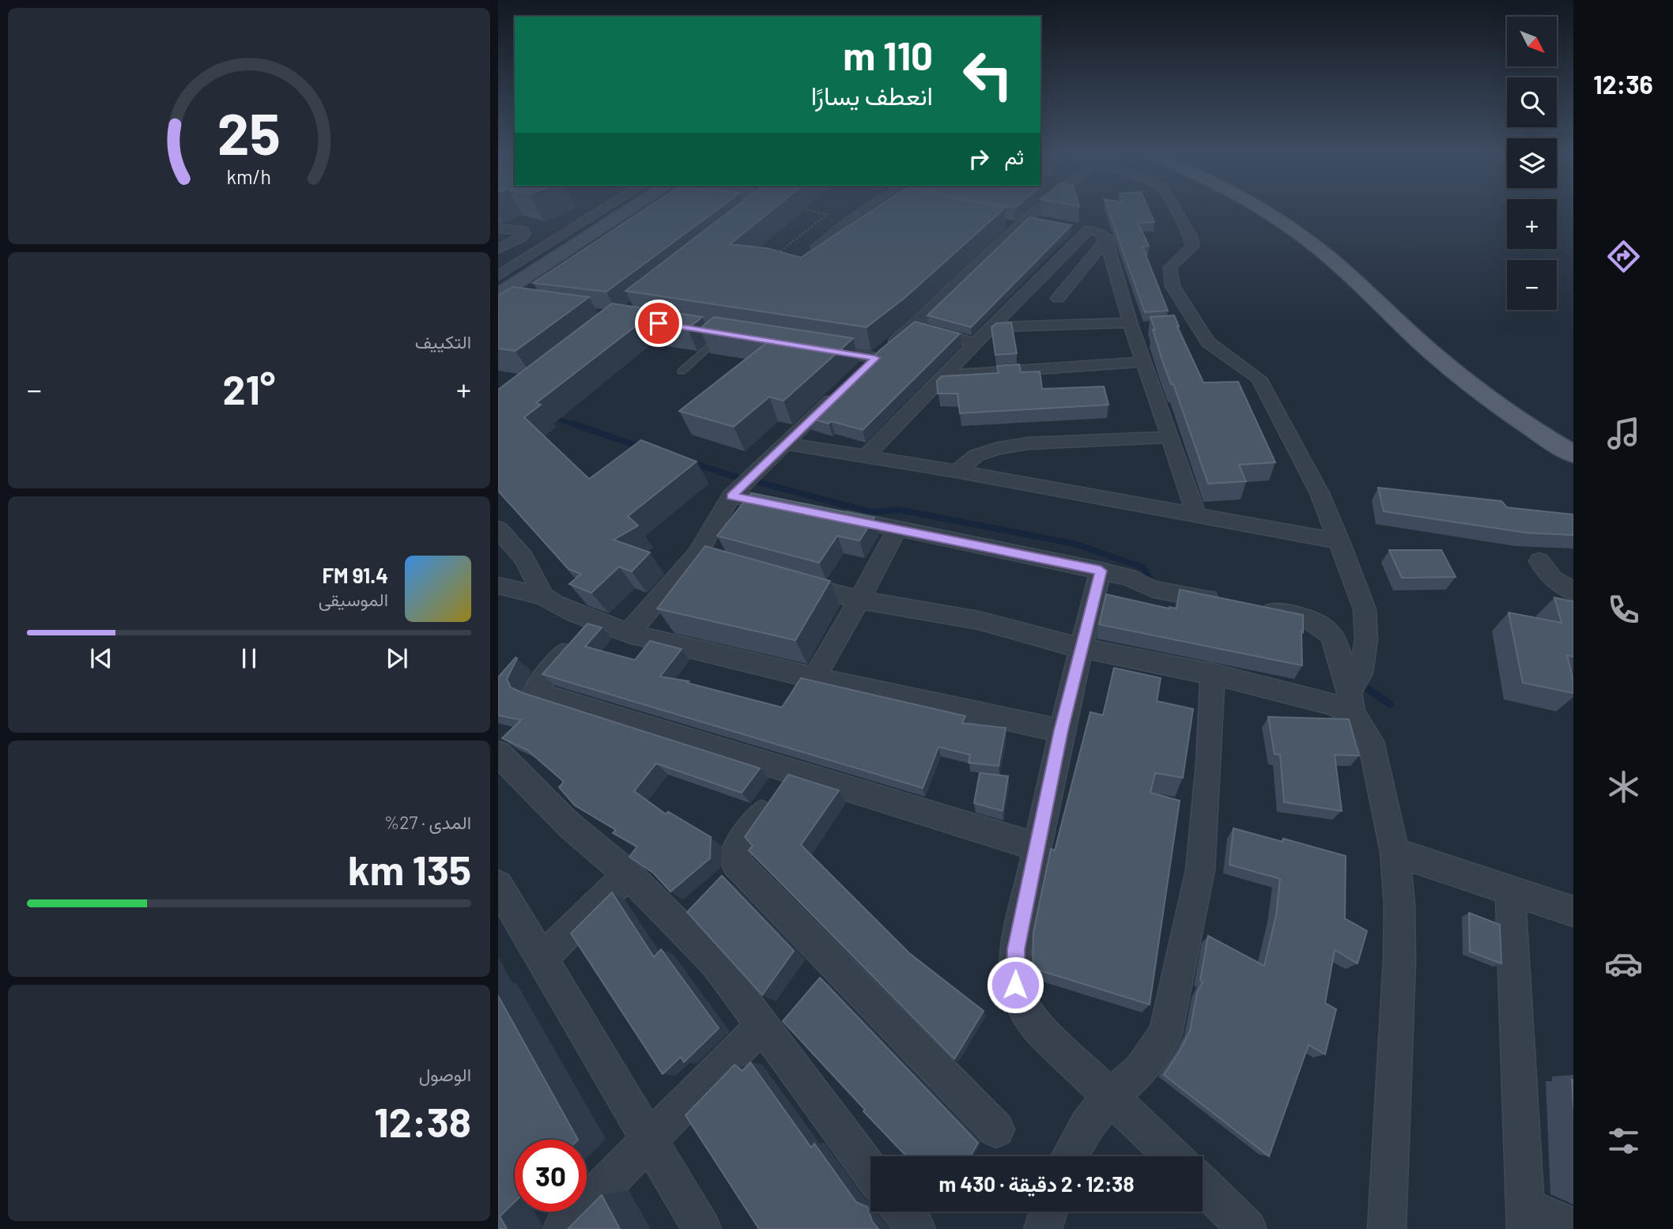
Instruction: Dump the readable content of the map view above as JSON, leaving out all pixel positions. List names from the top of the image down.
{
  "north": "bottom right",
  "page": {
    "tabs": "12:36",
    "map_buttons": ["+", "−"],
    "turn": ["110 m", "انعطف يسارًا"],
    "then": "ثم",
    "tile": [
      "التكييف",
      ["المدى · 27%", "135 km"],
      ["الوصول", "12:38"]
    ],
    "heat": ["−", "21°", "+"],
    "song": ["91.4 FM", "الموسيقى"],
    "limit": "30",
    "trip": "12:38 · 2 دقيقة · 430 m",
    "gauge": ["25", "km/h"]
  }
}
